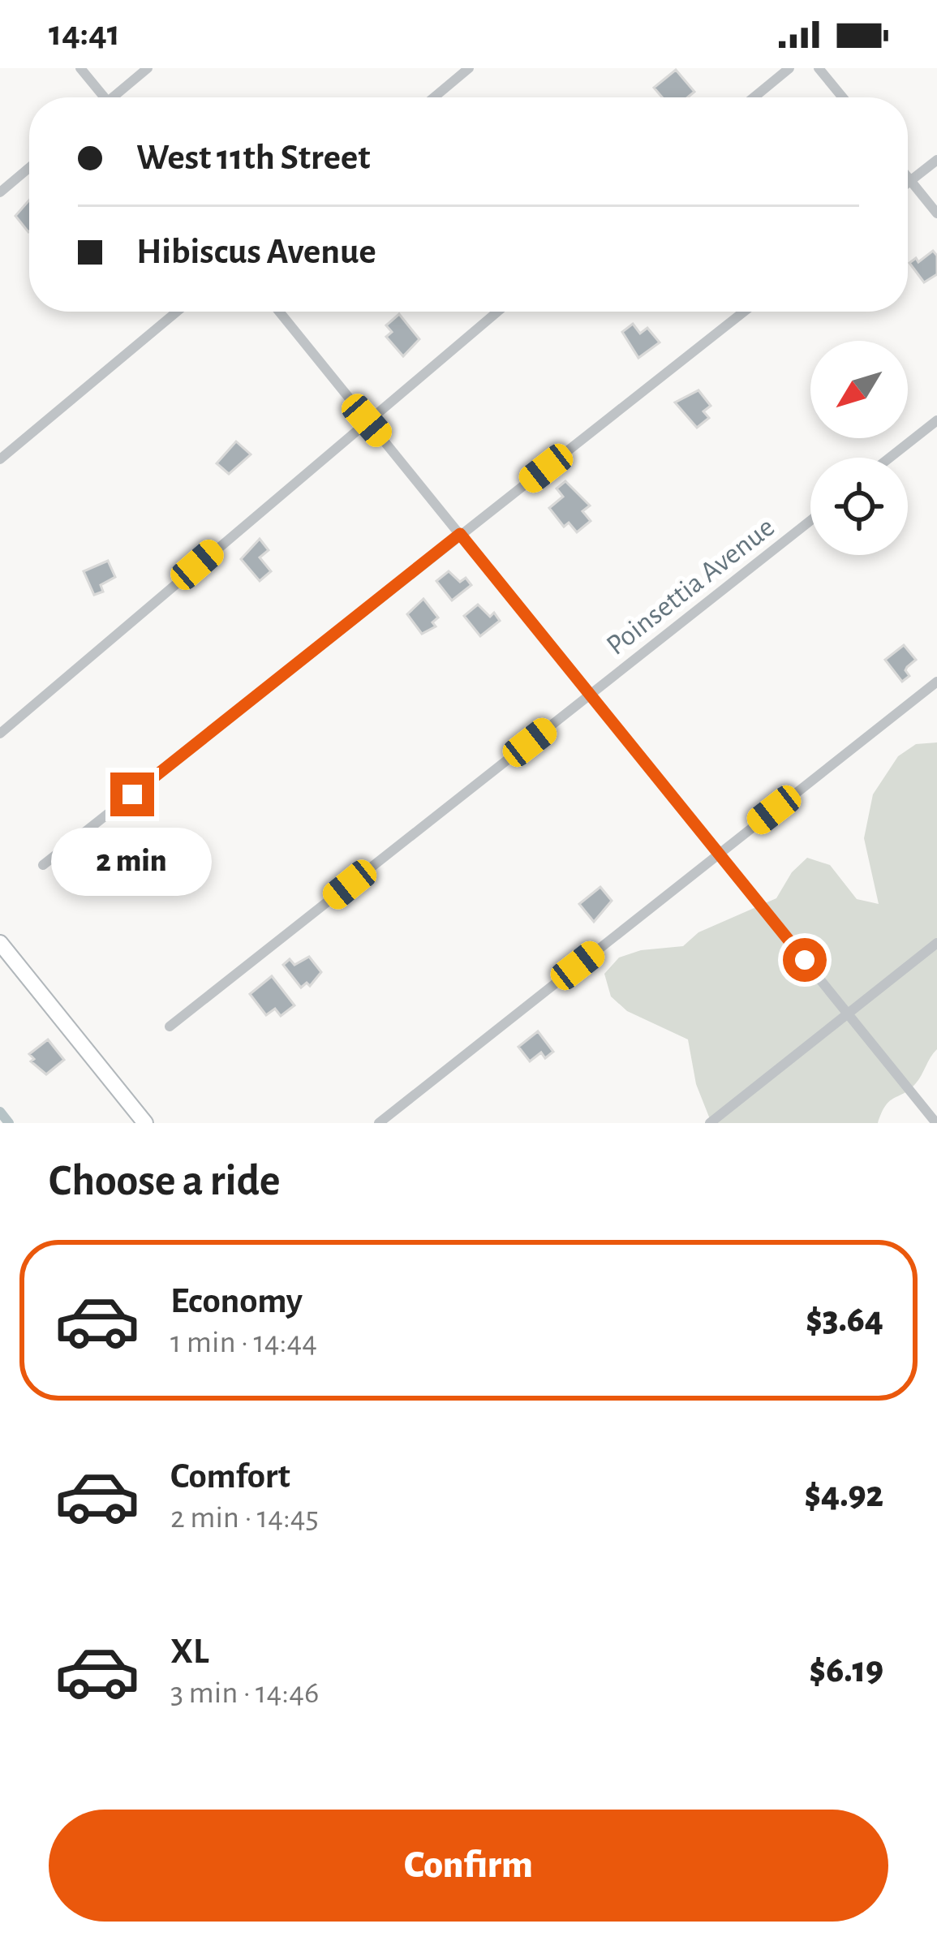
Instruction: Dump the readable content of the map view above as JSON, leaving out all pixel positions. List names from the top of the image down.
{
  "streets": {
    "street": ["Poinsettia Avenue"]
  },
  "north": "bottom left",
  "page": {
    "status": "14:41",
    "banner": ["West 11th Street", "Hibiscus Avenue"],
    "bubble": "2 min",
    "heading": "Choose a ride",
    "list": [
      {
        "name": "Economy",
        "note": "1 min · 14:44",
        "value": "$3.64"
      },
      {
        "name": "Comfort",
        "note": "2 min · 14:45",
        "value": "$4.92"
      },
      {
        "name": "XL",
        "note": "3 min · 14:46",
        "value": "$6.19"
      }
    ],
    "buttons": "Confirm"
  }
}
